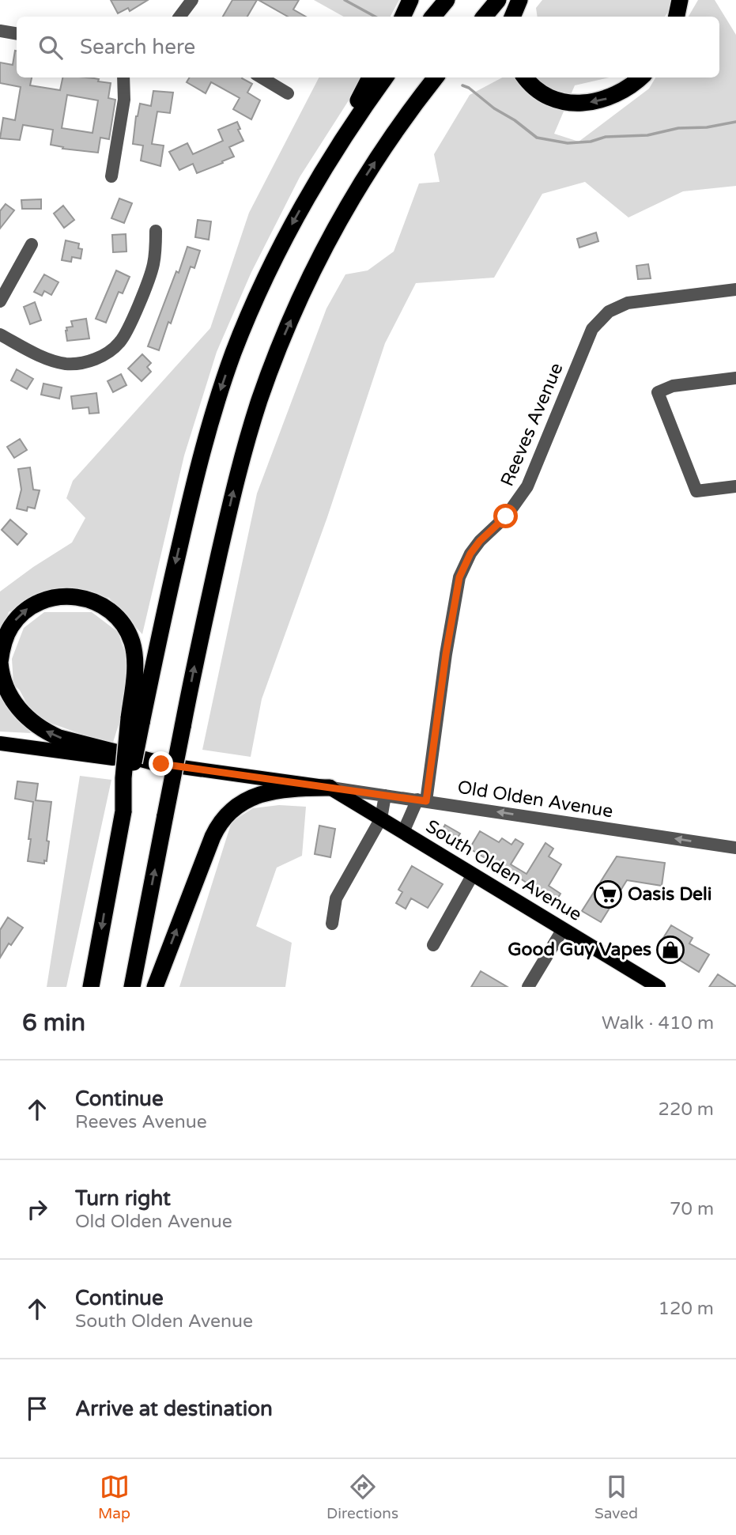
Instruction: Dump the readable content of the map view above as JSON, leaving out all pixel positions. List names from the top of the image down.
{
  "streets": {
    "main road": ["South Olden Avenue"],
    "street": ["Reeves Avenue", "Old Olden Avenue"]
  },
  "crossings": [
    ["Reeves Avenue", "Old Olden Avenue"],
    ["Reeves Avenue", "South Olden Avenue"],
    ["Old Olden Avenue", "South Olden Avenue"]
  ],
  "one_way": ["Old Olden Avenue"],
  "places": {
    "supermarket": ["Oasis Deli"],
    "shop": ["Good Guy Vapes"]
  },
  "page": {
    "search": "Search here",
    "heading": ["6 min", "Walk · 410 m"],
    "list": [
      ["Continue", "Reeves Avenue", "220 m"],
      ["Turn right", "Old Olden Avenue", "70 m"],
      ["Continue", "South Olden Avenue", "120 m"],
      "Arrive at destination"
    ],
    "nav": ["Map", "Directions", "Saved"]
  }
}
